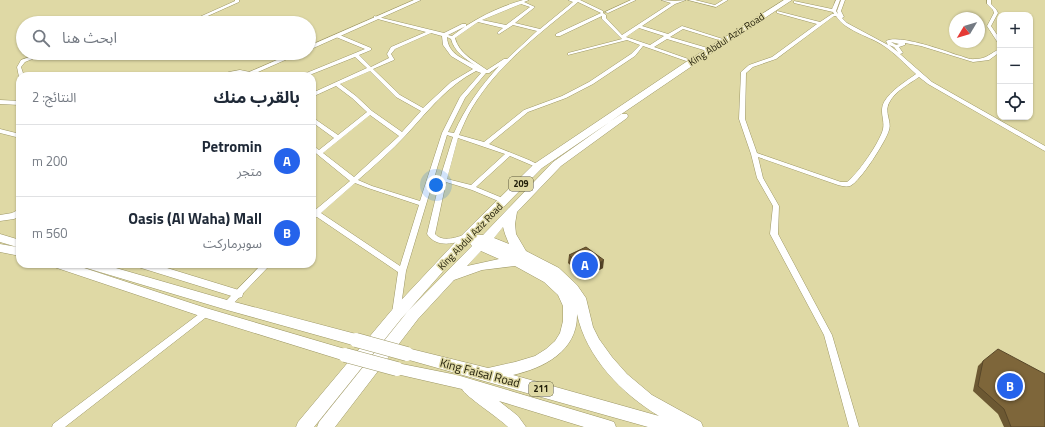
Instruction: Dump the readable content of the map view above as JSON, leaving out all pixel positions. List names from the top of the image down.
{
  "streets": {
    "main road": [
      "King Abdul Aziz Road",
      "209",
      "King Faisal Road",
      "211"
    ]
  },
  "north": "bottom left",
  "page": {
    "map_buttons": ["+", "−"],
    "search": "ابحث هنا",
    "heading": ["بالقرب منك", "النتائج: 2"],
    "list": [
      {
        "mark": "A",
        "name": "Petromin",
        "note": "متجر",
        "value": "200 m"
      },
      {
        "mark": "B",
        "name": "Oasis (Al Waha) Mall",
        "note": "سوبرماركت",
        "value": "560 m"
      }
    ],
    "pins": ["A", "B"]
  }
}
